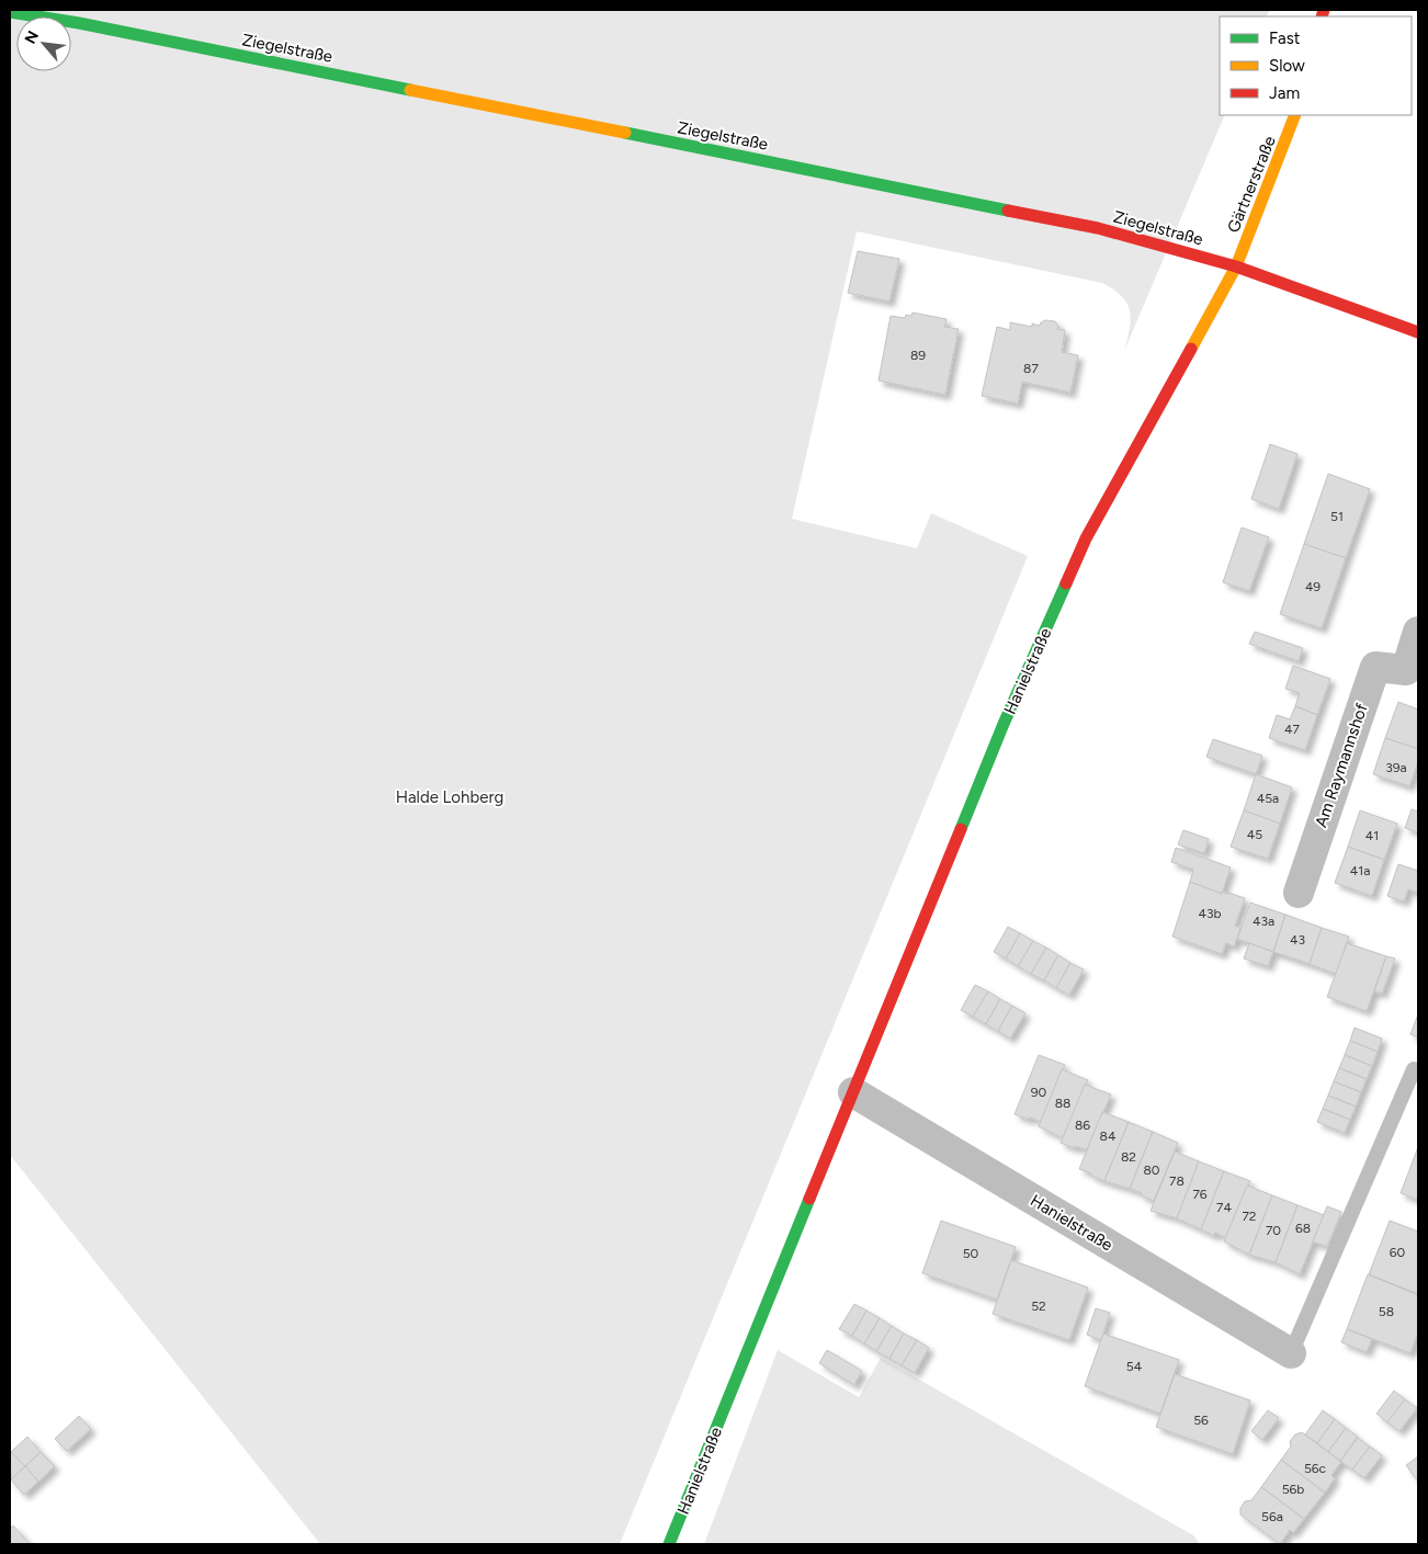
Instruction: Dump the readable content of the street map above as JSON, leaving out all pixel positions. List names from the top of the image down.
{
  "streets": {
    "main road": ["Ziegelstraße", "Gärtnerstraße", "Hanielstraße"],
    "street": ["Am Raymannshof"]
  },
  "crossings": [
    ["Ziegelstraße", "Gärtnerstraße"],
    ["Ziegelstraße", "Hanielstraße"],
    ["Gärtnerstraße", "Hanielstraße"]
  ],
  "parks": ["Halde Lohberg"],
  "house_numbers": [
    "89",
    "87",
    "51",
    "49",
    "47",
    "39a",
    "45a",
    "45",
    "41",
    "41a",
    "43b",
    "43a",
    "43",
    "90",
    "88",
    "86",
    "84",
    "82",
    "80",
    "78",
    "76",
    "74",
    "72",
    "68",
    "70",
    "60",
    "50",
    "52",
    "58",
    "54",
    "56",
    "56c",
    "56b",
    "56a"
  ],
  "legend": ["Fast", "Slow", "Jam"],
  "north": "top left"
}
